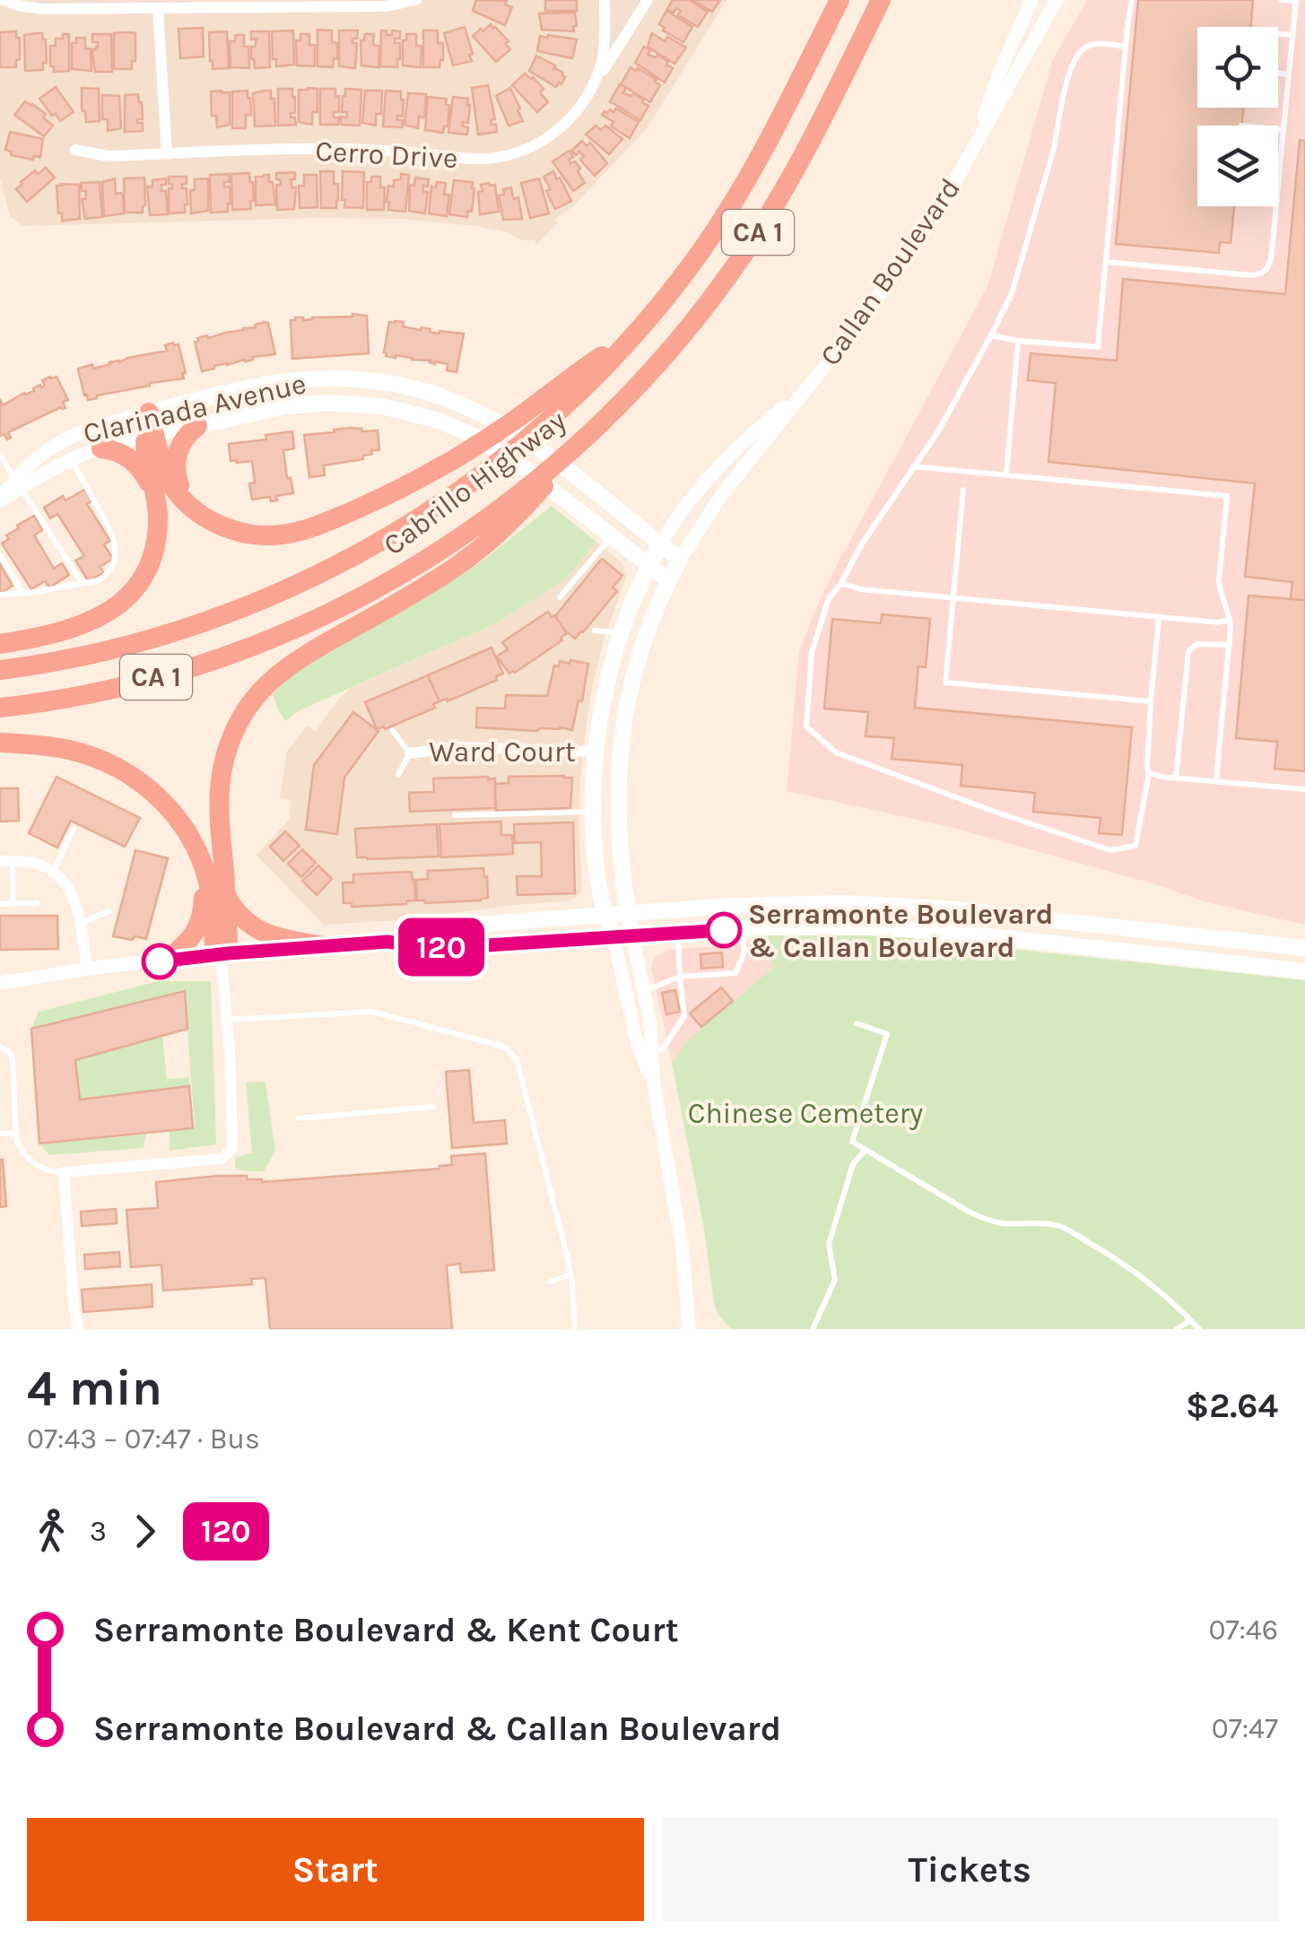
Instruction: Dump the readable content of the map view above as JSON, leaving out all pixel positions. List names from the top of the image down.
{
  "streets": {
    "highway": ["CA 1", "Cabrillo Highway"],
    "main road": ["Callan Boulevard", "Clarinada Avenue"],
    "street": ["Cerro Drive", "Ward Court"]
  },
  "crossings": [
    ["CA 1", "Cabrillo Highway"],
    ["Callan Boulevard", "Clarinada Avenue"],
    ["Callan Boulevard", "Ward Court"]
  ],
  "parks": ["Chinese Cemetery"],
  "places": ["Serramonte Boulevard & Callan Boulevard"],
  "lines": ["bus line 120"],
  "page": {
    "on_map": "120",
    "heading": ["4 min", "07:43 – 07:47 · Bus", "$2.64"],
    "legs": ["3", "120"],
    "list": [
      {
        "name": "Serramonte Boulevard & Kent Court",
        "value": "07:46"
      },
      {
        "name": "Serramonte Boulevard & Callan Boulevard",
        "value": "07:47"
      }
    ],
    "buttons": ["Start", "Tickets"]
  }
}
